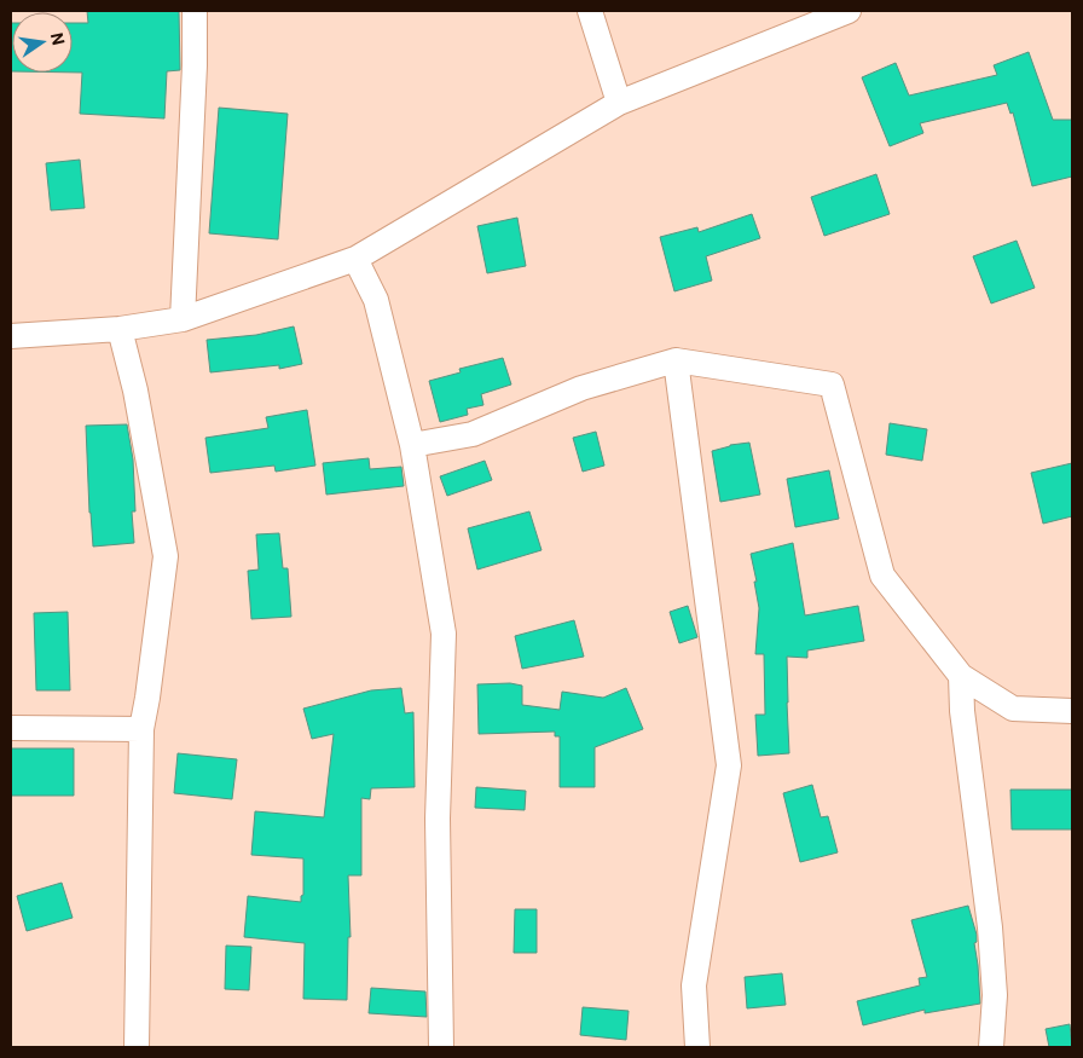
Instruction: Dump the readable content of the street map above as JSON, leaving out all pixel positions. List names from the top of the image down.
{
  "north": "right"
}
